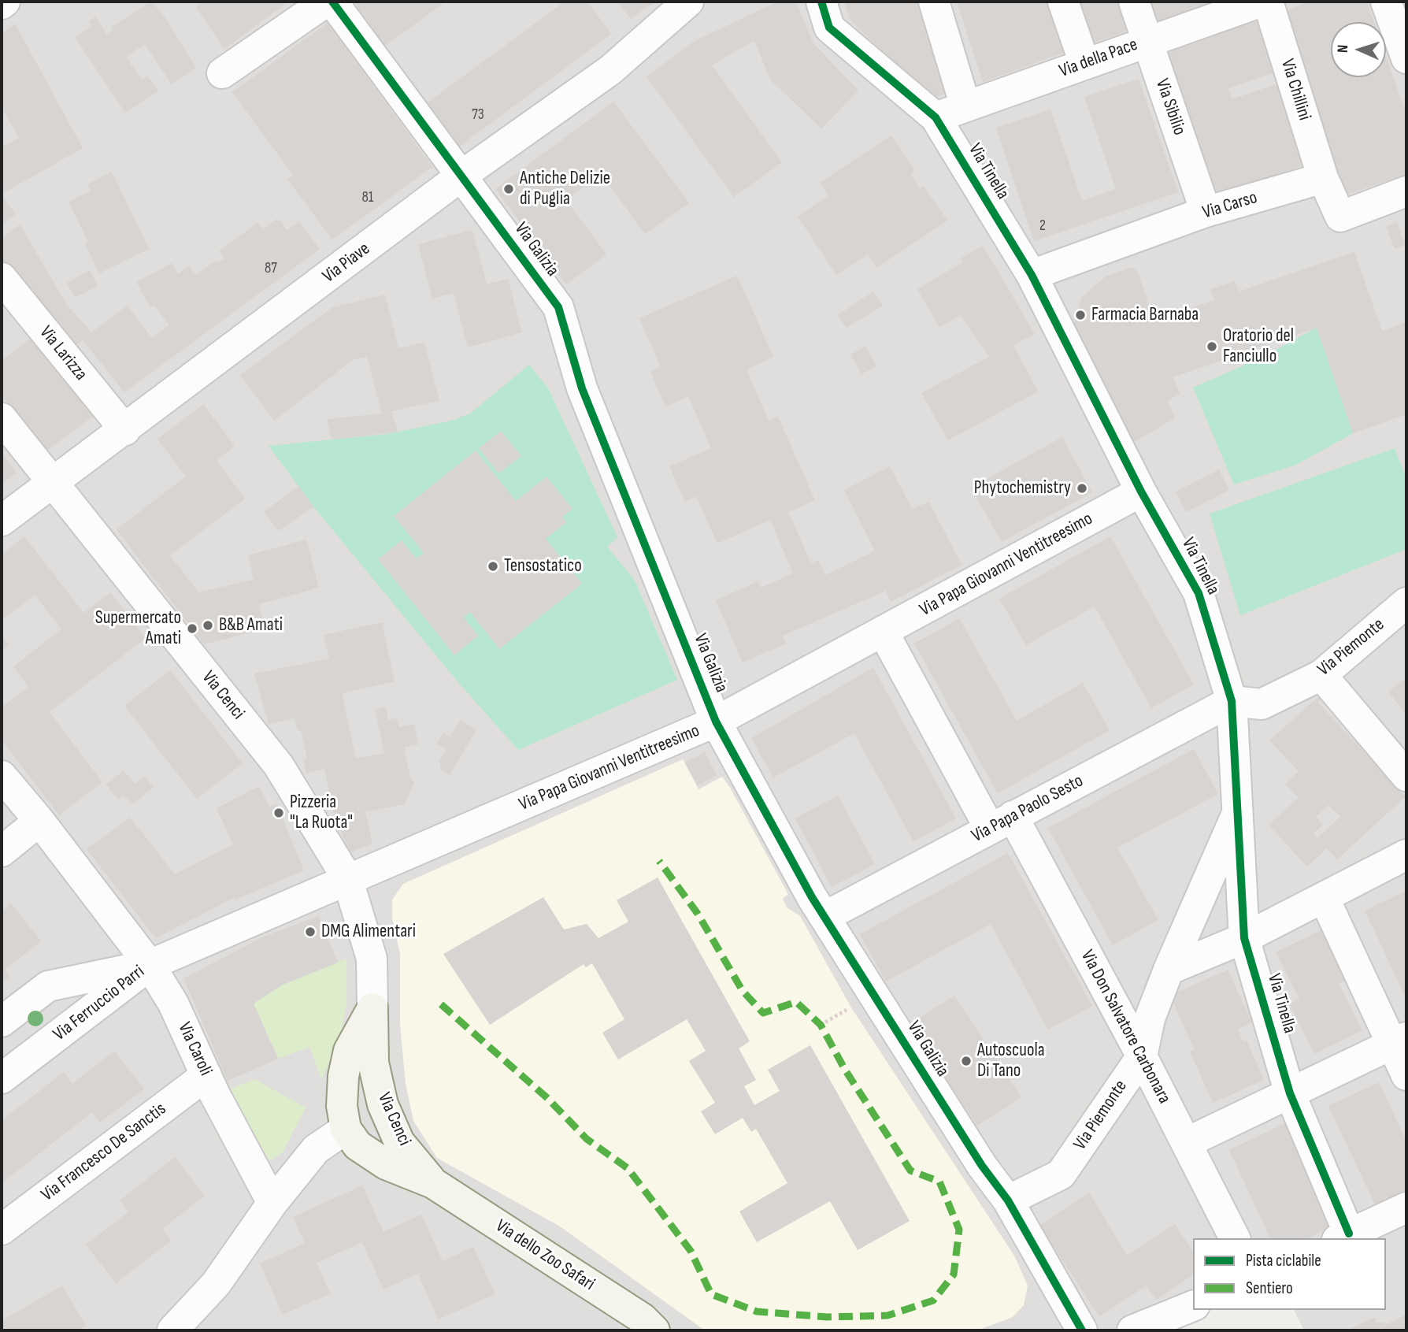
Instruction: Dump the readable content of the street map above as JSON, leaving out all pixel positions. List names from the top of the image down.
{
  "streets": {
    "street": [
      "Via della Pace",
      "Via Chillini",
      "Via Sibilio",
      "Via Tinella",
      "Via Carso",
      "Via Galizia",
      "Via Piave",
      "Via Larizza",
      "Via Papa Giovanni Ventitreesimo",
      "Via Piemonte",
      "Via Cenci",
      "Via Papa Paolo Sesto",
      "Via Ferruccio Parri",
      "Via Don Salvatore Carbonara",
      "Via Caroli",
      "Via Francesco De Sanctis",
      "Via dello Zoo Safari"
    ]
  },
  "crossings": [
    ["Via della Pace", "Via Sibilio"],
    ["Via della Pace", "Via Tinella"],
    ["Via Chillini", "Via Carso"],
    ["Via Sibilio", "Via Carso"],
    ["Via Tinella", "Via Carso"],
    ["Via Tinella", "Via Papa Giovanni Ventitreesimo"],
    ["Via Tinella", "Via Piemonte"],
    ["Via Tinella", "Via Papa Paolo Sesto"],
    ["Via Galizia", "Via Piave"],
    ["Via Galizia", "Via Papa Giovanni Ventitreesimo"],
    ["Via Galizia", "Via Piemonte"],
    ["Via Galizia", "Via Papa Paolo Sesto"],
    ["Via Piave", "Via Larizza"],
    ["Via Piave", "Via Cenci"],
    ["Via Papa Giovanni Ventitreesimo", "Via Cenci"],
    ["Via Papa Giovanni Ventitreesimo", "Via Ferruccio Parri"],
    ["Via Papa Giovanni Ventitreesimo", "Via Don Salvatore Carbonara"],
    ["Via Papa Giovanni Ventitreesimo", "Via Caroli"],
    ["Via Piemonte", "Via Papa Paolo Sesto"],
    ["Via Piemonte", "Via Don Salvatore Carbonara"],
    ["Via Cenci", "Via dello Zoo Safari"],
    ["Via Papa Paolo Sesto", "Via Don Salvatore Carbonara"],
    ["Via Ferruccio Parri", "Via Caroli"],
    ["Via Caroli", "Via Francesco De Sanctis"]
  ],
  "places": [
    "Antiche Delizie di Puglia",
    "Farmacia Barnaba",
    "Oratorio del Fanciullo",
    "Phytochemistry",
    "Tensostatico",
    "B&B Amati",
    "Supermercato Amati",
    "Pizzeria \"La Ruota\"",
    "DMG Alimentari",
    "Autoscuola Di Tano"
  ],
  "house_numbers": [
    "73",
    "81",
    "2",
    "87"
  ],
  "legend": ["Pista ciclabile", "Sentiero"],
  "north": "left"
}
